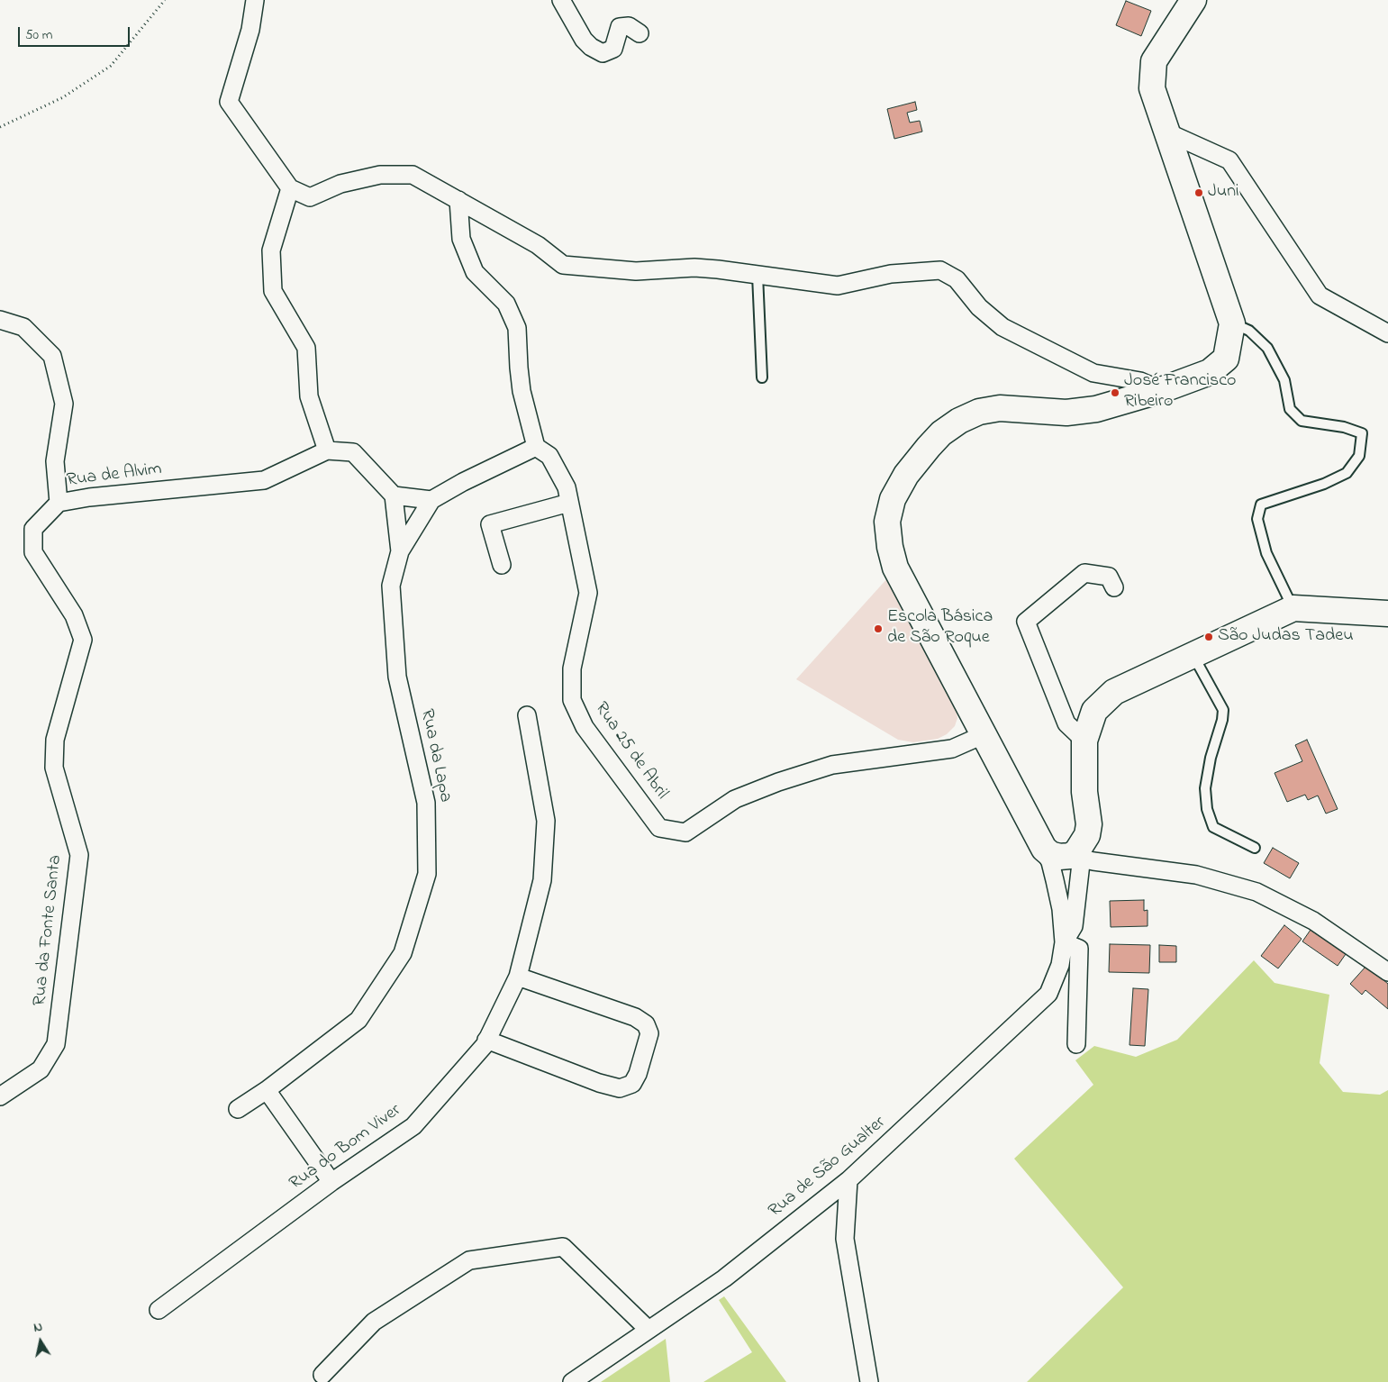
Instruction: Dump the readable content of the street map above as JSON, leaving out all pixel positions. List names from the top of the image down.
{
  "streets": {
    "street": [
      "Rua de Alvim",
      "Rua 25 de Abril",
      "Rua da Lapa",
      "Rua da Fonte Santa",
      "Rua do Bom Viver",
      "Rua de São Gualter"
    ]
  },
  "crossings": [
    ["Rua de Alvim", "Rua da Fonte Santa"]
  ],
  "places": [
    "Juni",
    "José Francisco Ribeiro",
    "Escola Básica de São Roque",
    "São Judas Tadeu"
  ],
  "scale_bar": "50 m",
  "north": "top"
}
